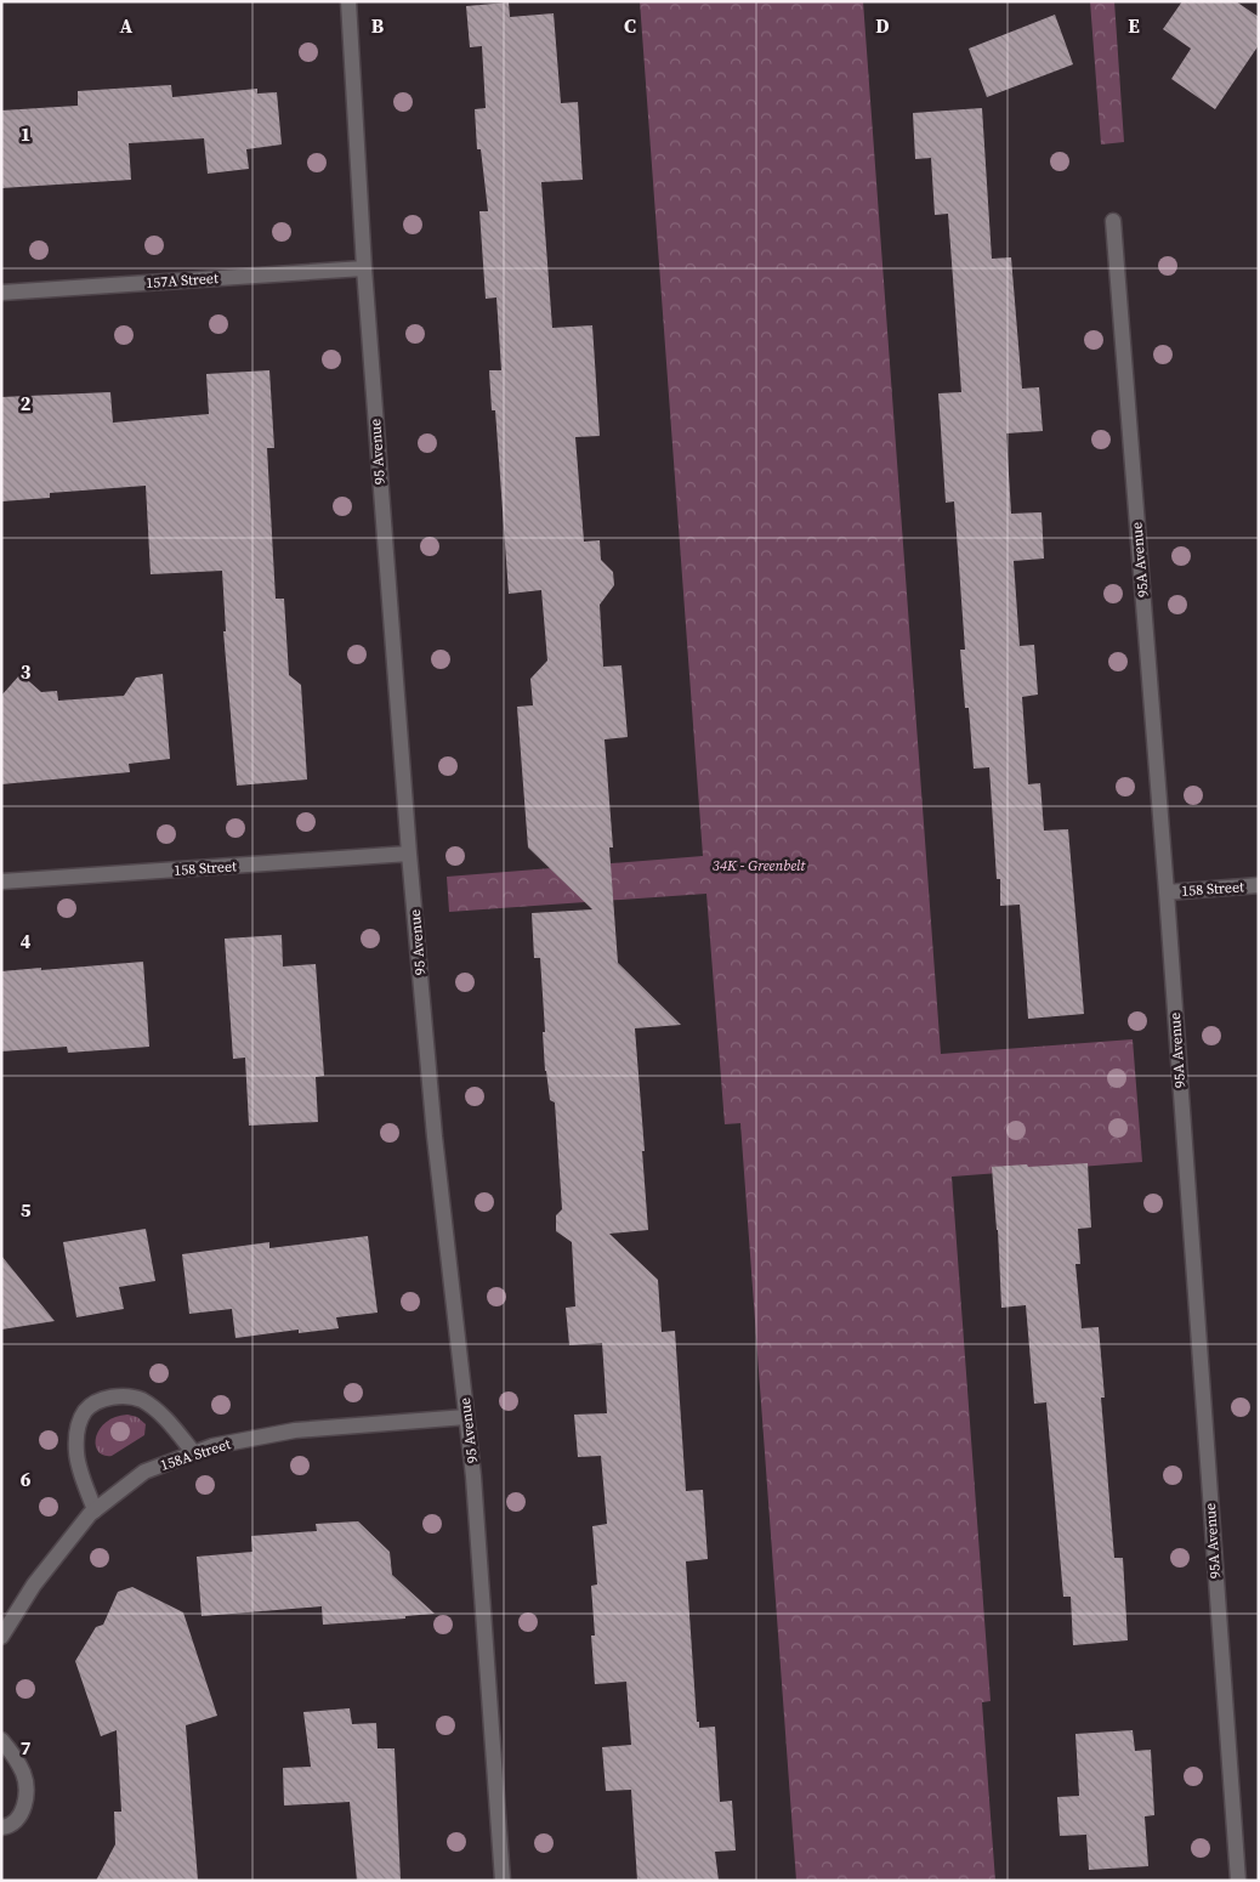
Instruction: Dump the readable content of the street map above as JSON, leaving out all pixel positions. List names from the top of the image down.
{
  "streets": {
    "street": [
      "157A Street",
      "95 Avenue",
      "95A Avenue",
      "158 Street",
      "158A Street"
    ]
  },
  "crossings": [
    ["157A Street", "95 Avenue"],
    ["95 Avenue", "158 Street"],
    ["95 Avenue", "158A Street"],
    ["95A Avenue", "158 Street"]
  ],
  "parks": ["34K - Greenbelt"],
  "grid": {
    "columns": [
      "A",
      "B",
      "C",
      "D",
      "E"
    ],
    "rows": [
      "1",
      "2",
      "3",
      "4",
      "5",
      "6",
      "7"
    ]
  }
}
